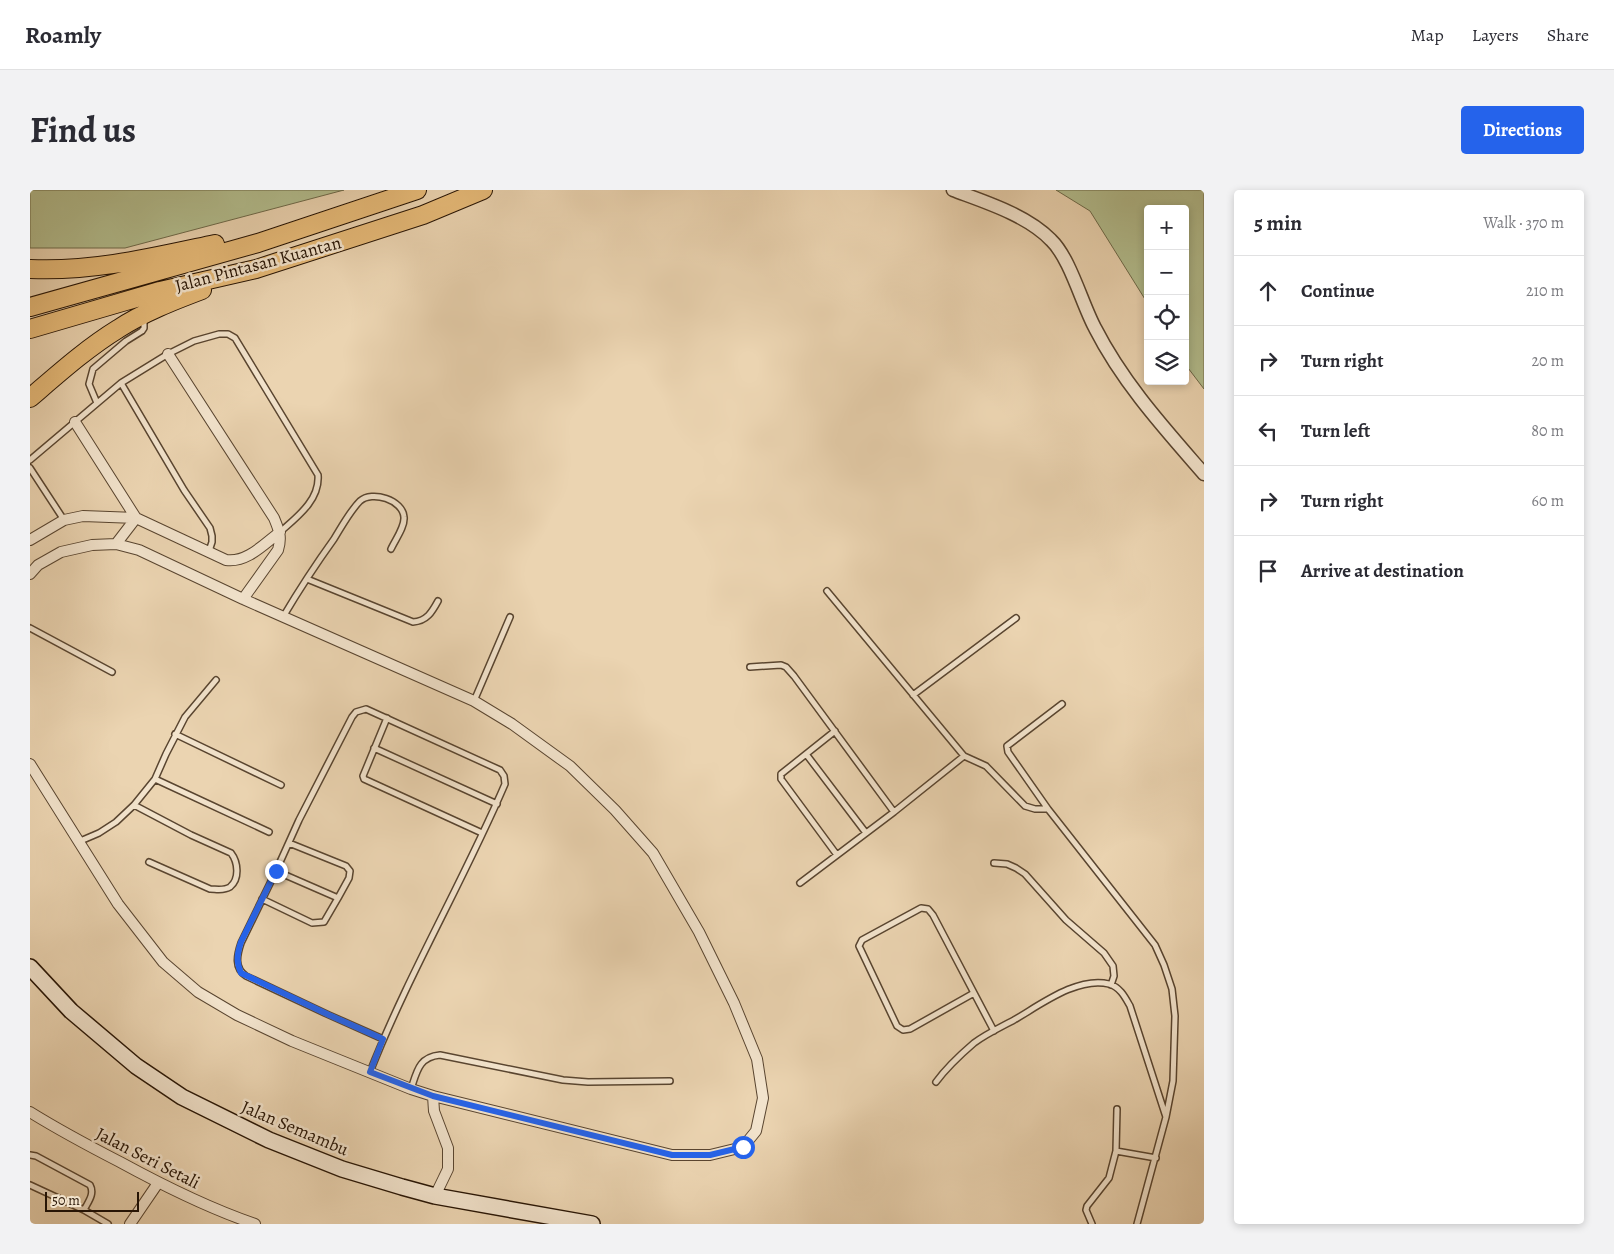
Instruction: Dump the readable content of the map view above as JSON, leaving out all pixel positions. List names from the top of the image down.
{
  "streets": {
    "highway": ["Jalan Pintasan Kuantan"],
    "main road": ["Jalan Semambu"],
    "street": ["Jalan Seri Setali"]
  },
  "scale_bar": "50 m",
  "page": {
    "header": "Roamly",
    "nav": ["Map", "Layers", "Share"],
    "title": "Find us",
    "buttons": "Directions",
    "heading": ["5 min", "Walk · 370 m"],
    "map_buttons": ["+", "−"],
    "list": [
      ["Continue", "210 m"],
      ["Turn right", "20 m"],
      ["Turn left", "80 m"],
      ["Turn right", "60 m"],
      "Arrive at destination"
    ],
    "scale": "50 m"
  }
}
